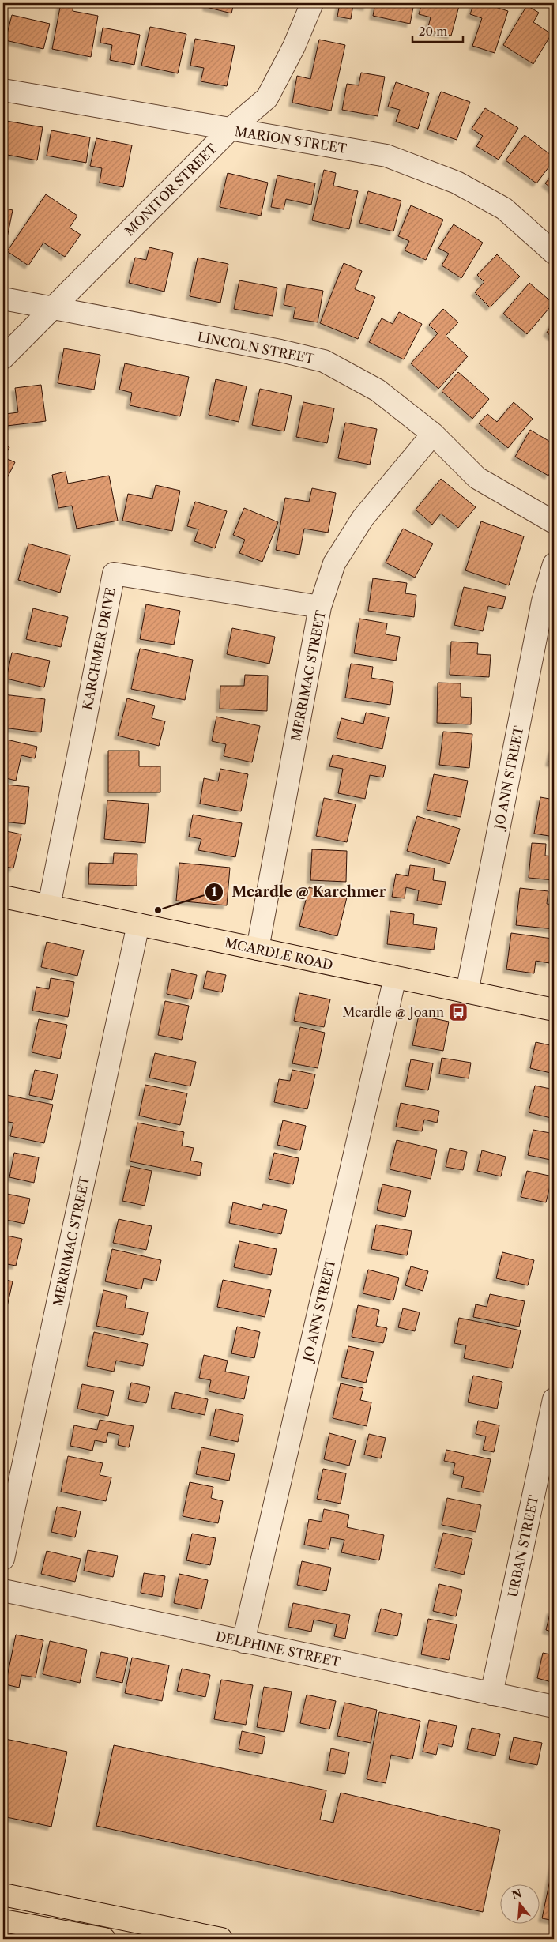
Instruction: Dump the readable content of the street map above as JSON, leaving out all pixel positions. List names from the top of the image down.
{
  "streets": {
    "main road": ["MCARDLE ROAD"],
    "street": [
      "MARION STREET",
      "MONITOR STREET",
      "LINCOLN STREET",
      "KARCHMER DRIVE",
      "MERRIMAC STREET",
      "JO ANN STREET",
      "URBAN STREET",
      "DELPHINE STREET"
    ]
  },
  "crossings": [
    ["MARION STREET", "MONITOR STREET"],
    ["MONITOR STREET", "LINCOLN STREET"],
    ["LINCOLN STREET", "MERRIMAC STREET"],
    ["KARCHMER DRIVE", "MERRIMAC STREET"],
    ["KARCHMER DRIVE", "MCARDLE ROAD"],
    ["MERRIMAC STREET", "MCARDLE ROAD"],
    ["JO ANN STREET", "MCARDLE ROAD"],
    ["JO ANN STREET", "DELPHINE STREET"],
    ["URBAN STREET", "DELPHINE STREET"]
  ],
  "places": {
    "other": ["Mcardle @ Karchmer"],
    "bus stop": ["Mcardle @ Joann"]
  },
  "scale_bar": "20 m",
  "north": "top"
}
